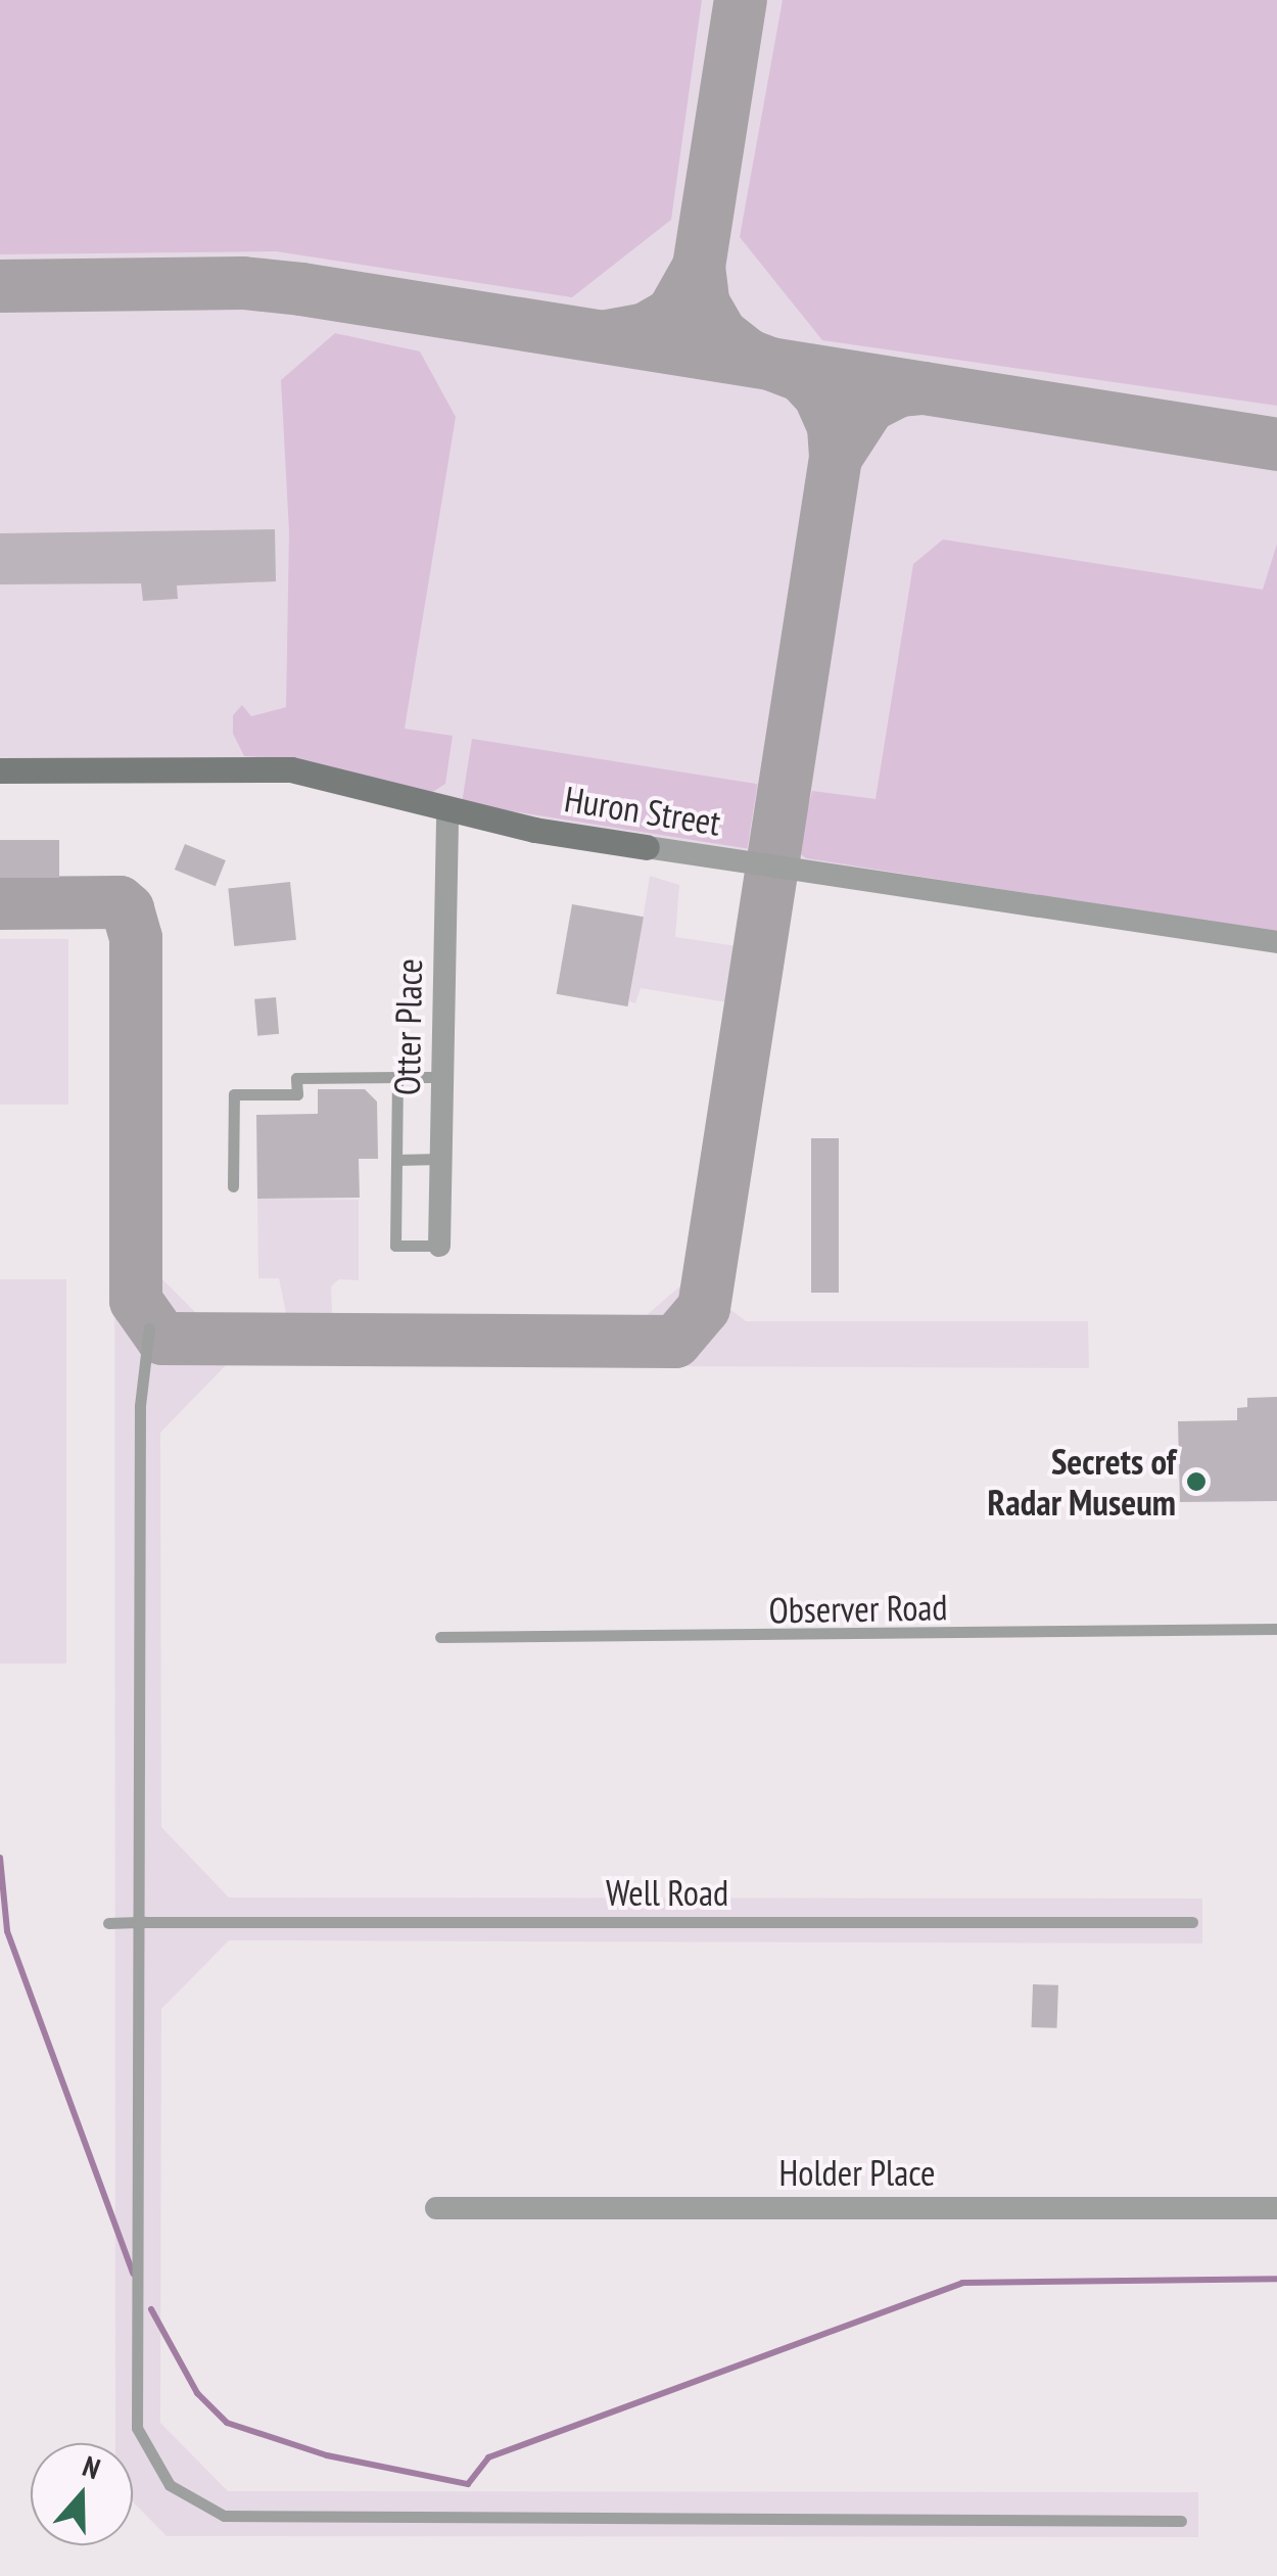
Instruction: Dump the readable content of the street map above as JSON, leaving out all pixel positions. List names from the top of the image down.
{
  "streets": {
    "street": ["Huron Street", "Otter Place", "Holder Place"],
    "lane": ["Observer Road", "Well Road"]
  },
  "crossings": [
    ["Huron Street", "Otter Place"]
  ],
  "places": ["Secrets of Radar Museum"],
  "north": "top"
}
